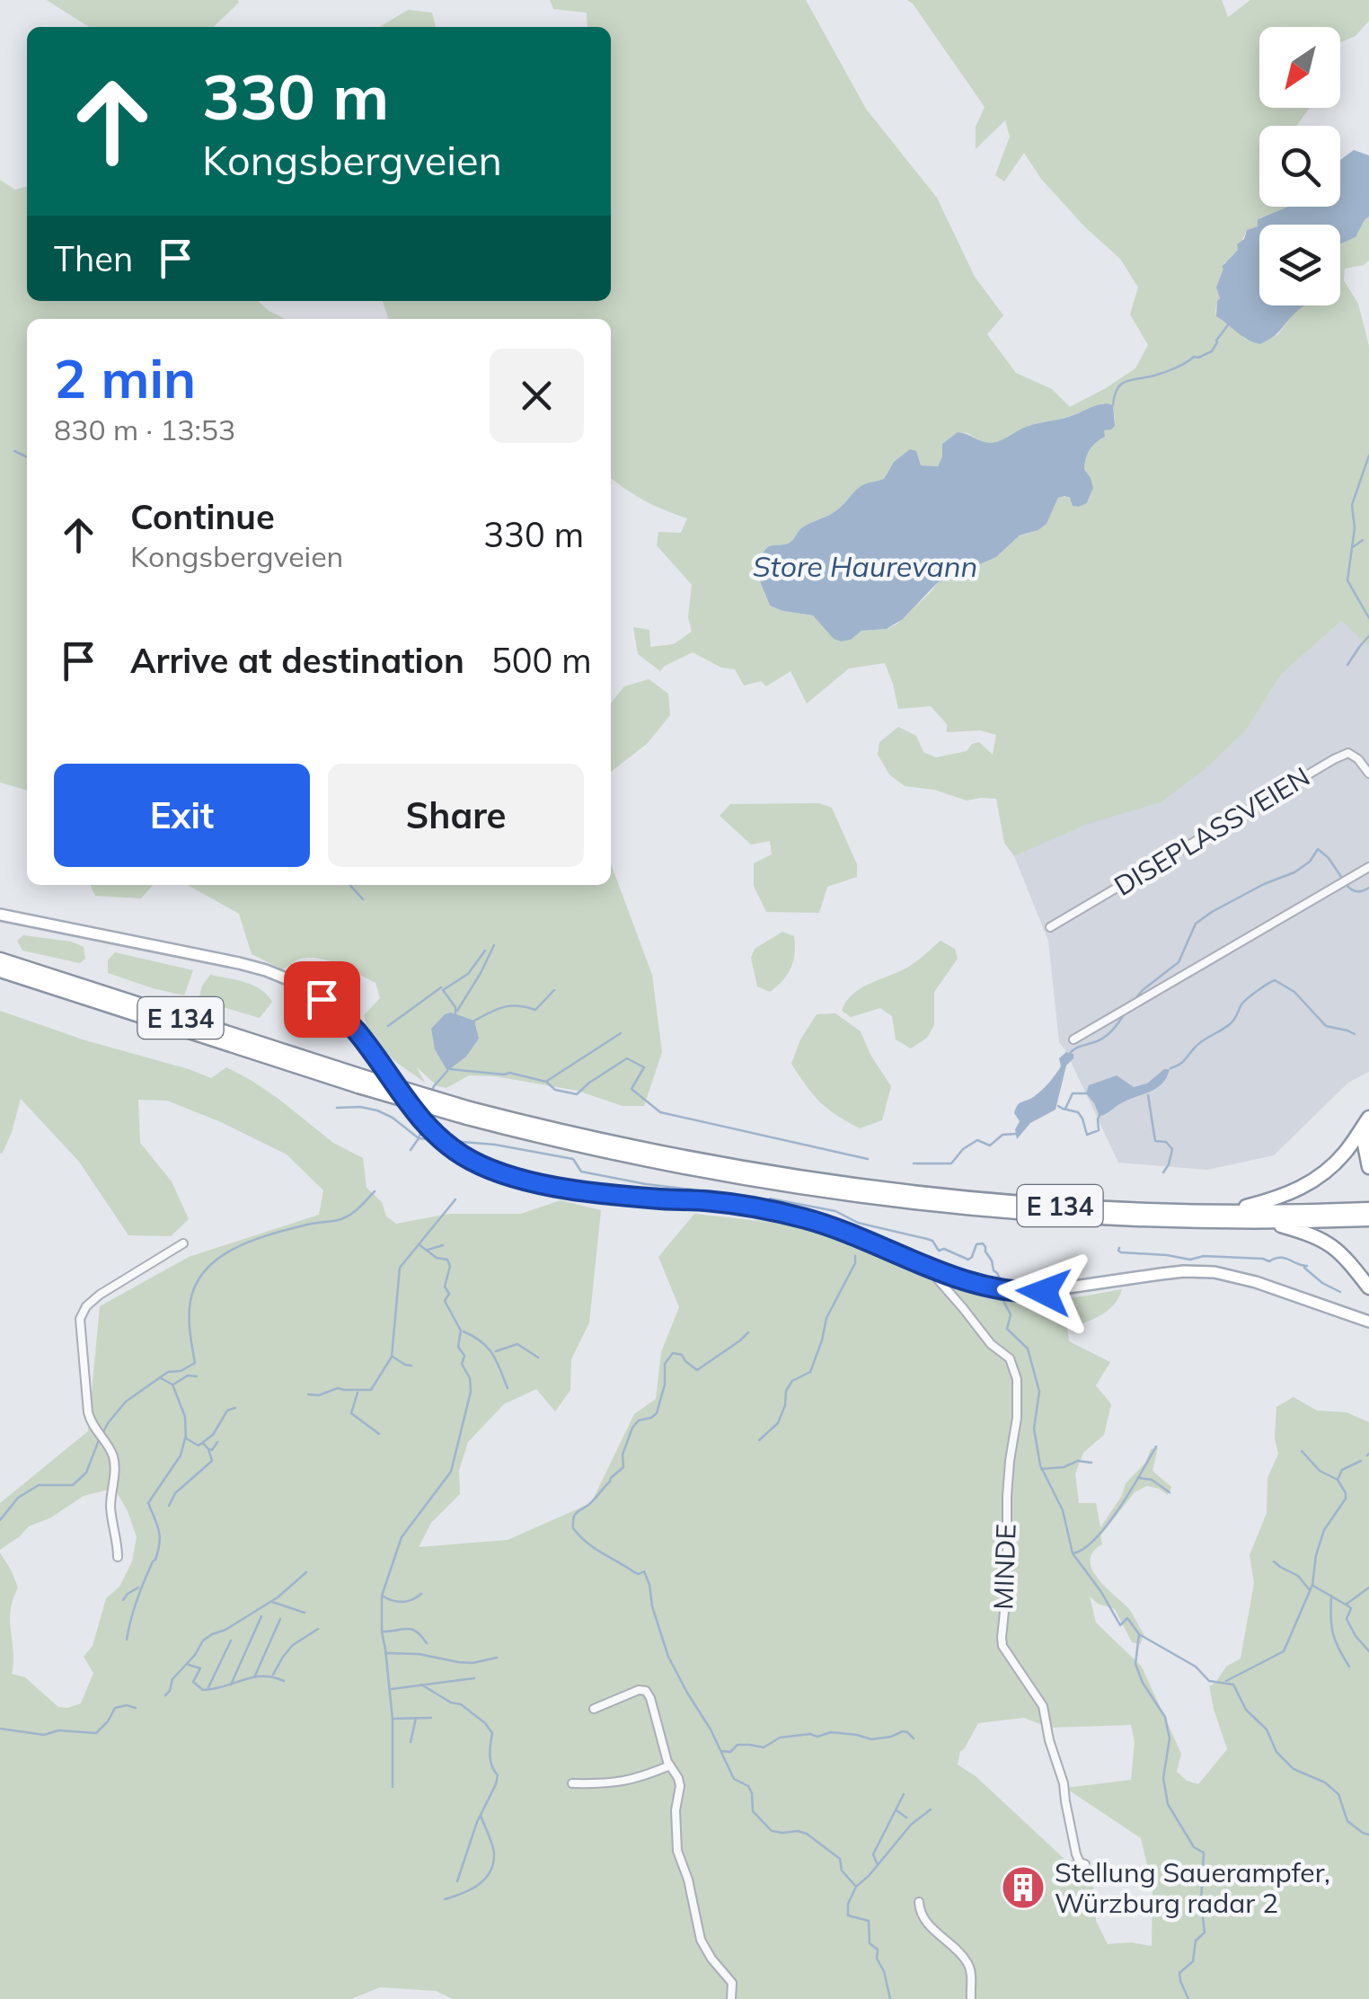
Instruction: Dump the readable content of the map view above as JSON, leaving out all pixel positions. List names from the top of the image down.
{
  "streets": {
    "highway": ["E 134"],
    "street": ["DISEPLASSVEIEN", "MINDE"]
  },
  "water": ["Store Haurevann"],
  "places": {
    "building": ["Stellung Sauerampfer, Würzburg radar 2"]
  },
  "north": "bottom left",
  "page": {
    "turn": ["330 m", "Kongsbergveien"],
    "then": "Then",
    "heading": ["2 min", "830 m · 13:53"],
    "list": [
      {
        "name": "Continue",
        "note": "Kongsbergveien",
        "value": "330 m"
      },
      {
        "name": "Arrive at destination",
        "value": "500 m"
      }
    ],
    "buttons": ["Exit", "Share"]
  }
}
